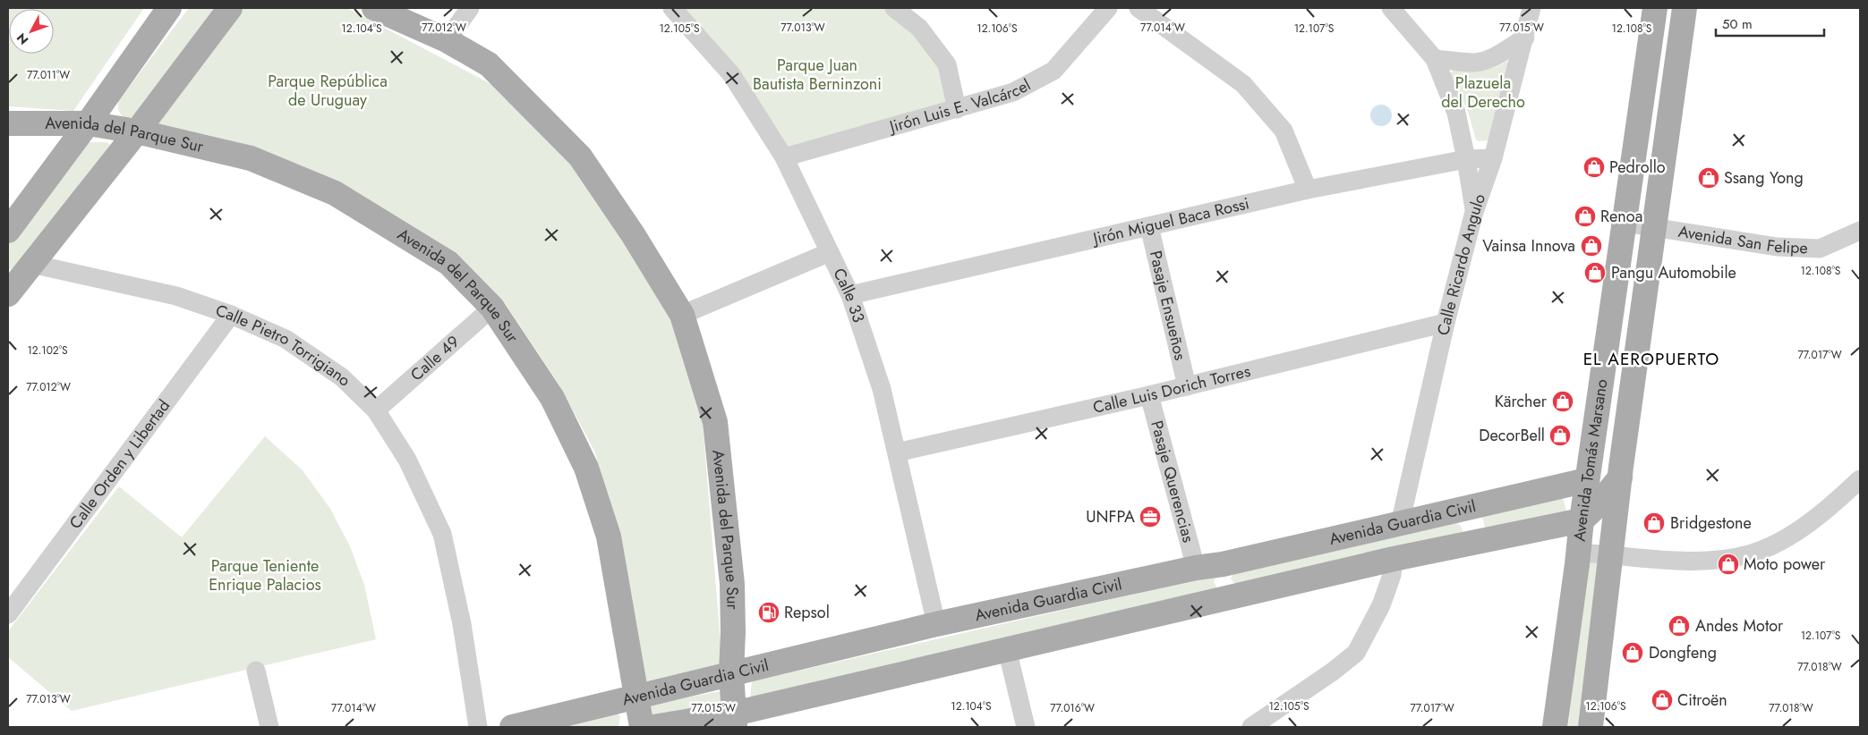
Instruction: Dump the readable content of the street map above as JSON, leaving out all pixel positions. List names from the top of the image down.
{
  "streets": {
    "main road": ["Avenida del Parque Sur", "Avenida Tomás Marsano", "Avenida Guardia Civil"],
    "street": [
      "Jirón Luis E. Valcárcel",
      "Jirón Miguel Baca Rossi",
      "Avenida San Felipe",
      "Calle Ricardo Angulo",
      "Calle 33",
      "Pasaje Ensueños",
      "Calle Pietro Torrigiano",
      "Calle 49",
      "Calle Luis Dorich Torres",
      "Calle Orden y Libertad",
      "Pasaje Querencias"
    ]
  },
  "crossings": [
    ["Jirón Luis E. Valcárcel", "Calle 33"],
    ["Avenida del Parque Sur", "Calle 49"],
    ["Avenida del Parque Sur", "Avenida Guardia Civil"],
    ["Jirón Miguel Baca Rossi", "Calle Ricardo Angulo"],
    ["Jirón Miguel Baca Rossi", "Calle 33"],
    ["Jirón Miguel Baca Rossi", "Pasaje Ensueños"],
    ["Avenida San Felipe", "Avenida Tomás Marsano"],
    ["Calle Ricardo Angulo", "Calle Luis Dorich Torres"],
    ["Calle Ricardo Angulo", "Avenida Guardia Civil"],
    ["Calle 33", "Calle Luis Dorich Torres"],
    ["Calle 33", "Avenida Guardia Civil"],
    ["Pasaje Ensueños", "Calle Luis Dorich Torres"],
    ["Calle Pietro Torrigiano", "Calle 49"],
    ["Calle Pietro Torrigiano", "Calle Orden y Libertad"],
    ["Calle Luis Dorich Torres", "Pasaje Querencias"],
    ["Avenida Tomás Marsano", "Avenida Guardia Civil"],
    ["Pasaje Querencias", "Avenida Guardia Civil"]
  ],
  "districts": ["EL AEROPUERTO"],
  "parks": [
    "Parque Juan Bautista Berninzoni",
    "Parque República de Uruguay",
    "Plazuela del Derecho",
    "Parque Teniente Enrique Palacios"
  ],
  "places": {
    "shop": [
      "Pedrollo",
      "Ssang Yong",
      "Renoa",
      "Vainsa Innova",
      "Pangu Automobile",
      "Kärcher",
      "DecorBell",
      "Bridgestone",
      "Moto power",
      "Andes Motor",
      "Dongfeng",
      "Citroën"
    ],
    "office": ["UNFPA"],
    "fuel station": ["Repsol"]
  },
  "scale_bar": "50 m",
  "north": "bottom left",
  "coordinates": [
    "77.012°W",
    "77.013°W",
    "77.014°W",
    "77.015°W",
    "12.104°S",
    "12.105°S",
    "12.106°S",
    "12.107°S",
    "12.108°S",
    "77.011°W",
    "12.102°S",
    "77.017°W",
    "77.018°W",
    "77.016°W"
  ]
}
